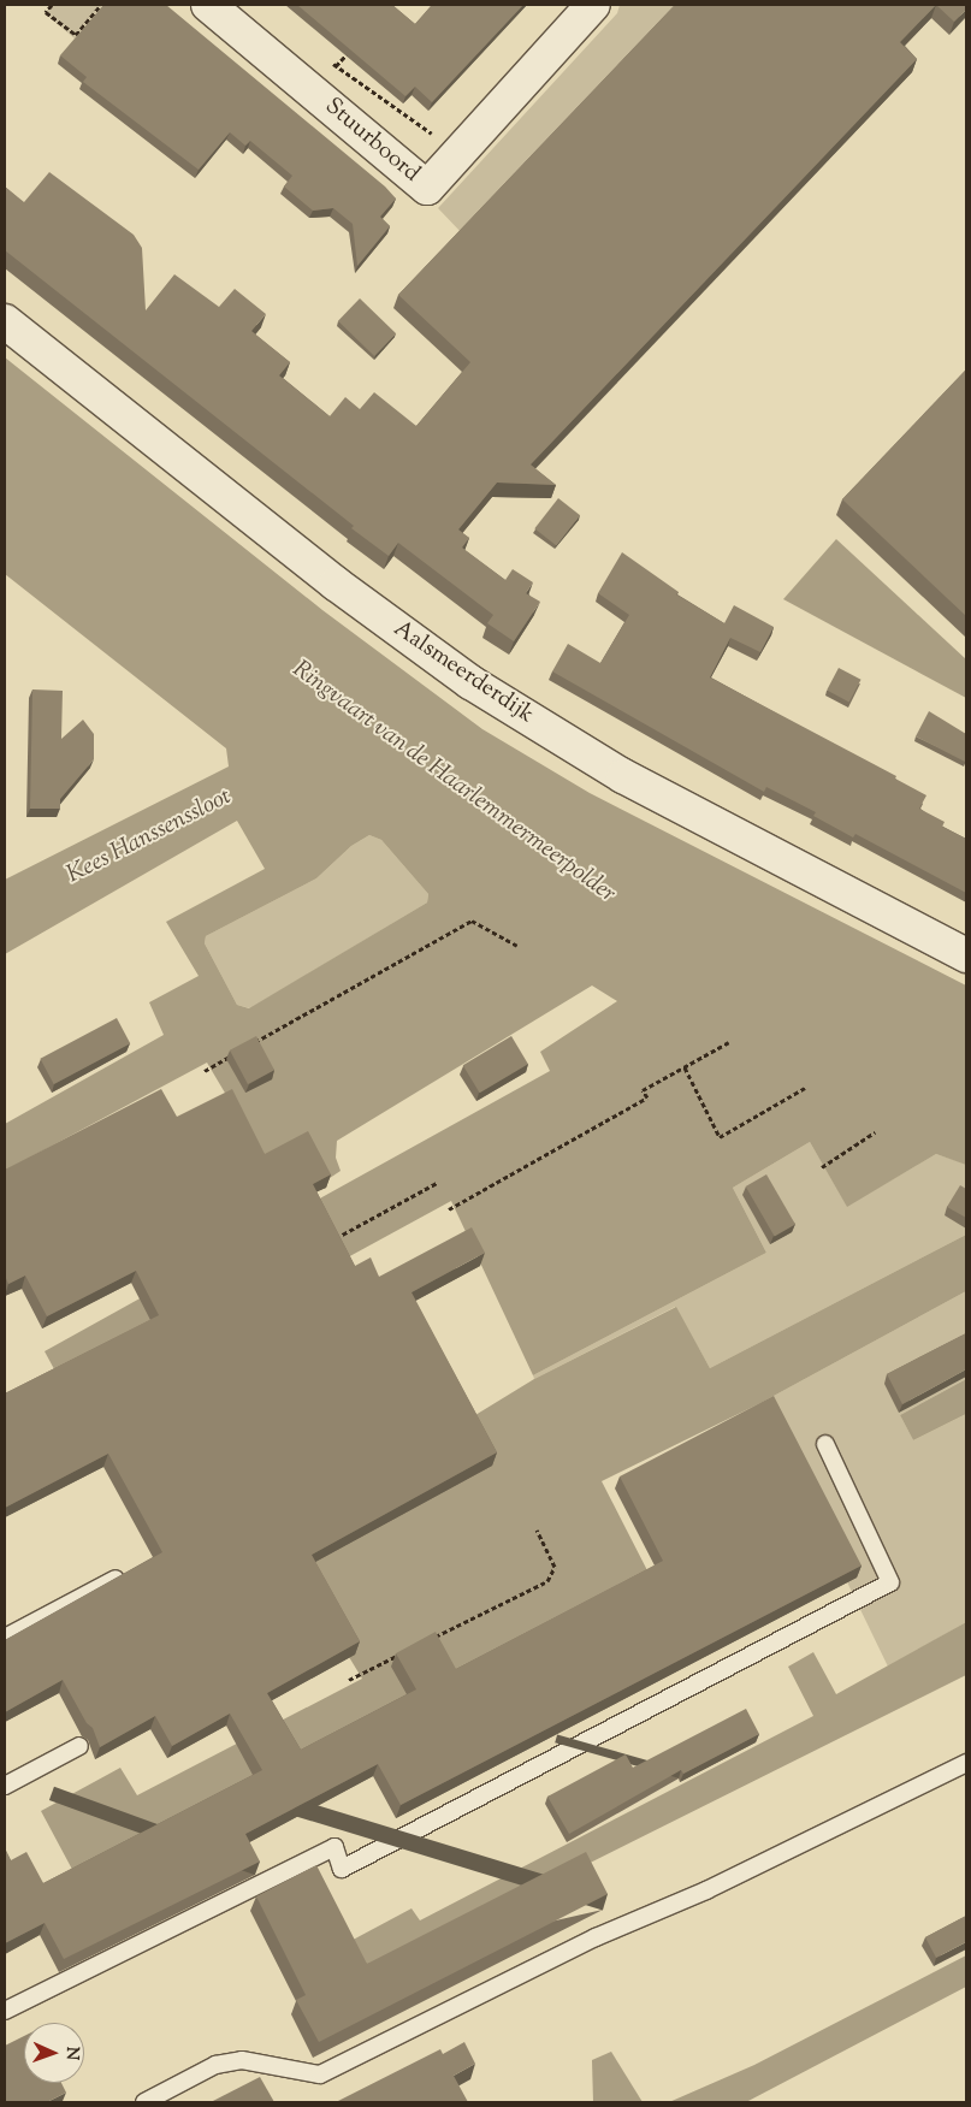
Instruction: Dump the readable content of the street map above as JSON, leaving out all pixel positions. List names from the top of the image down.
{
  "streets": {
    "street": ["Stuurboord", "Aalsmeerderdijk"]
  },
  "water": ["Ringvaart van de Haarlemmermeerpolder", "Kees Hanssenssloot"],
  "north": "right"
}
